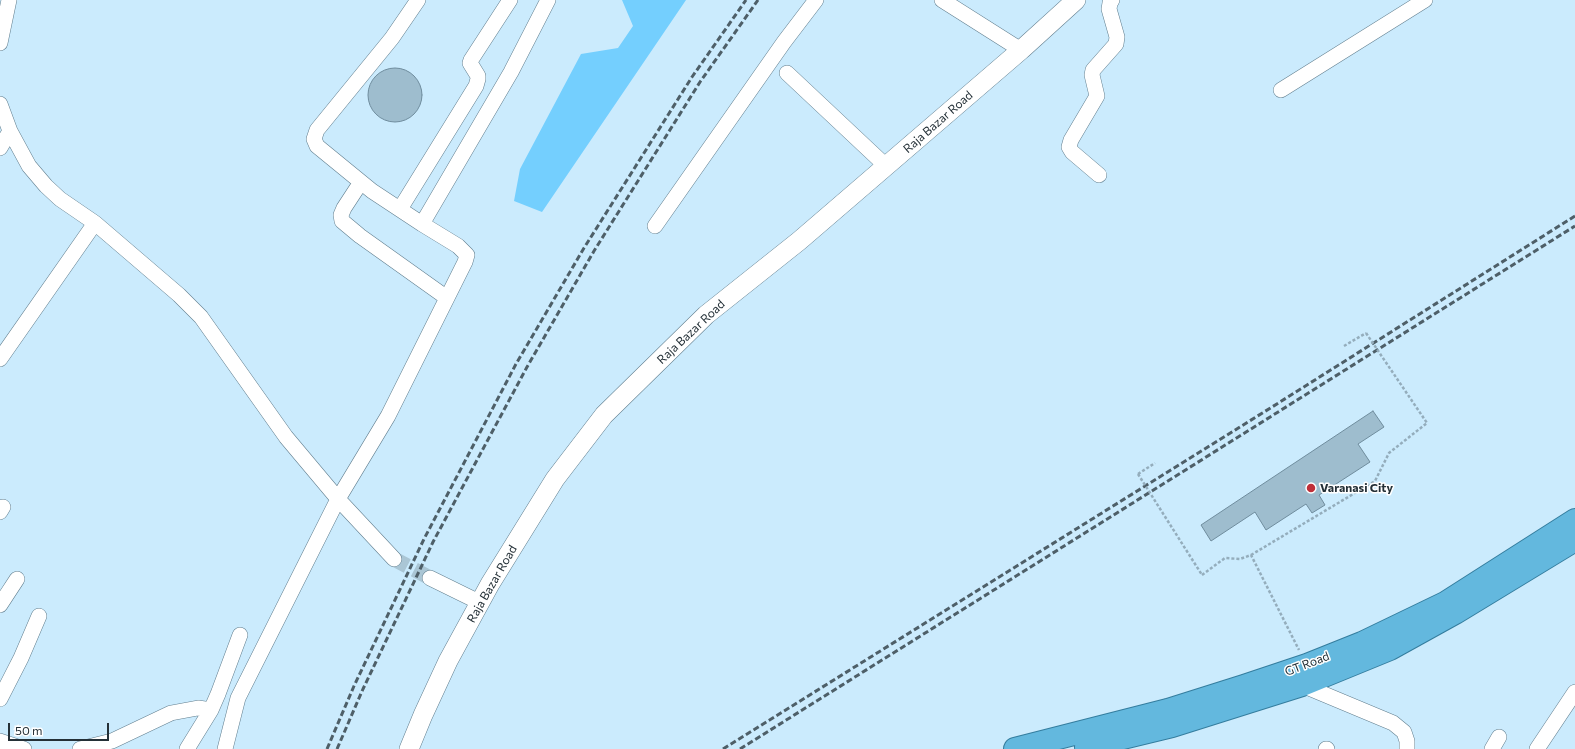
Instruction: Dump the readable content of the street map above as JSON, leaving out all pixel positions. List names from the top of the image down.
{
  "streets": {
    "highway": ["GT Road"],
    "street": ["Raja Bazar Road"]
  },
  "places": ["Varanasi City"],
  "scale_bar": "50 m"
}
